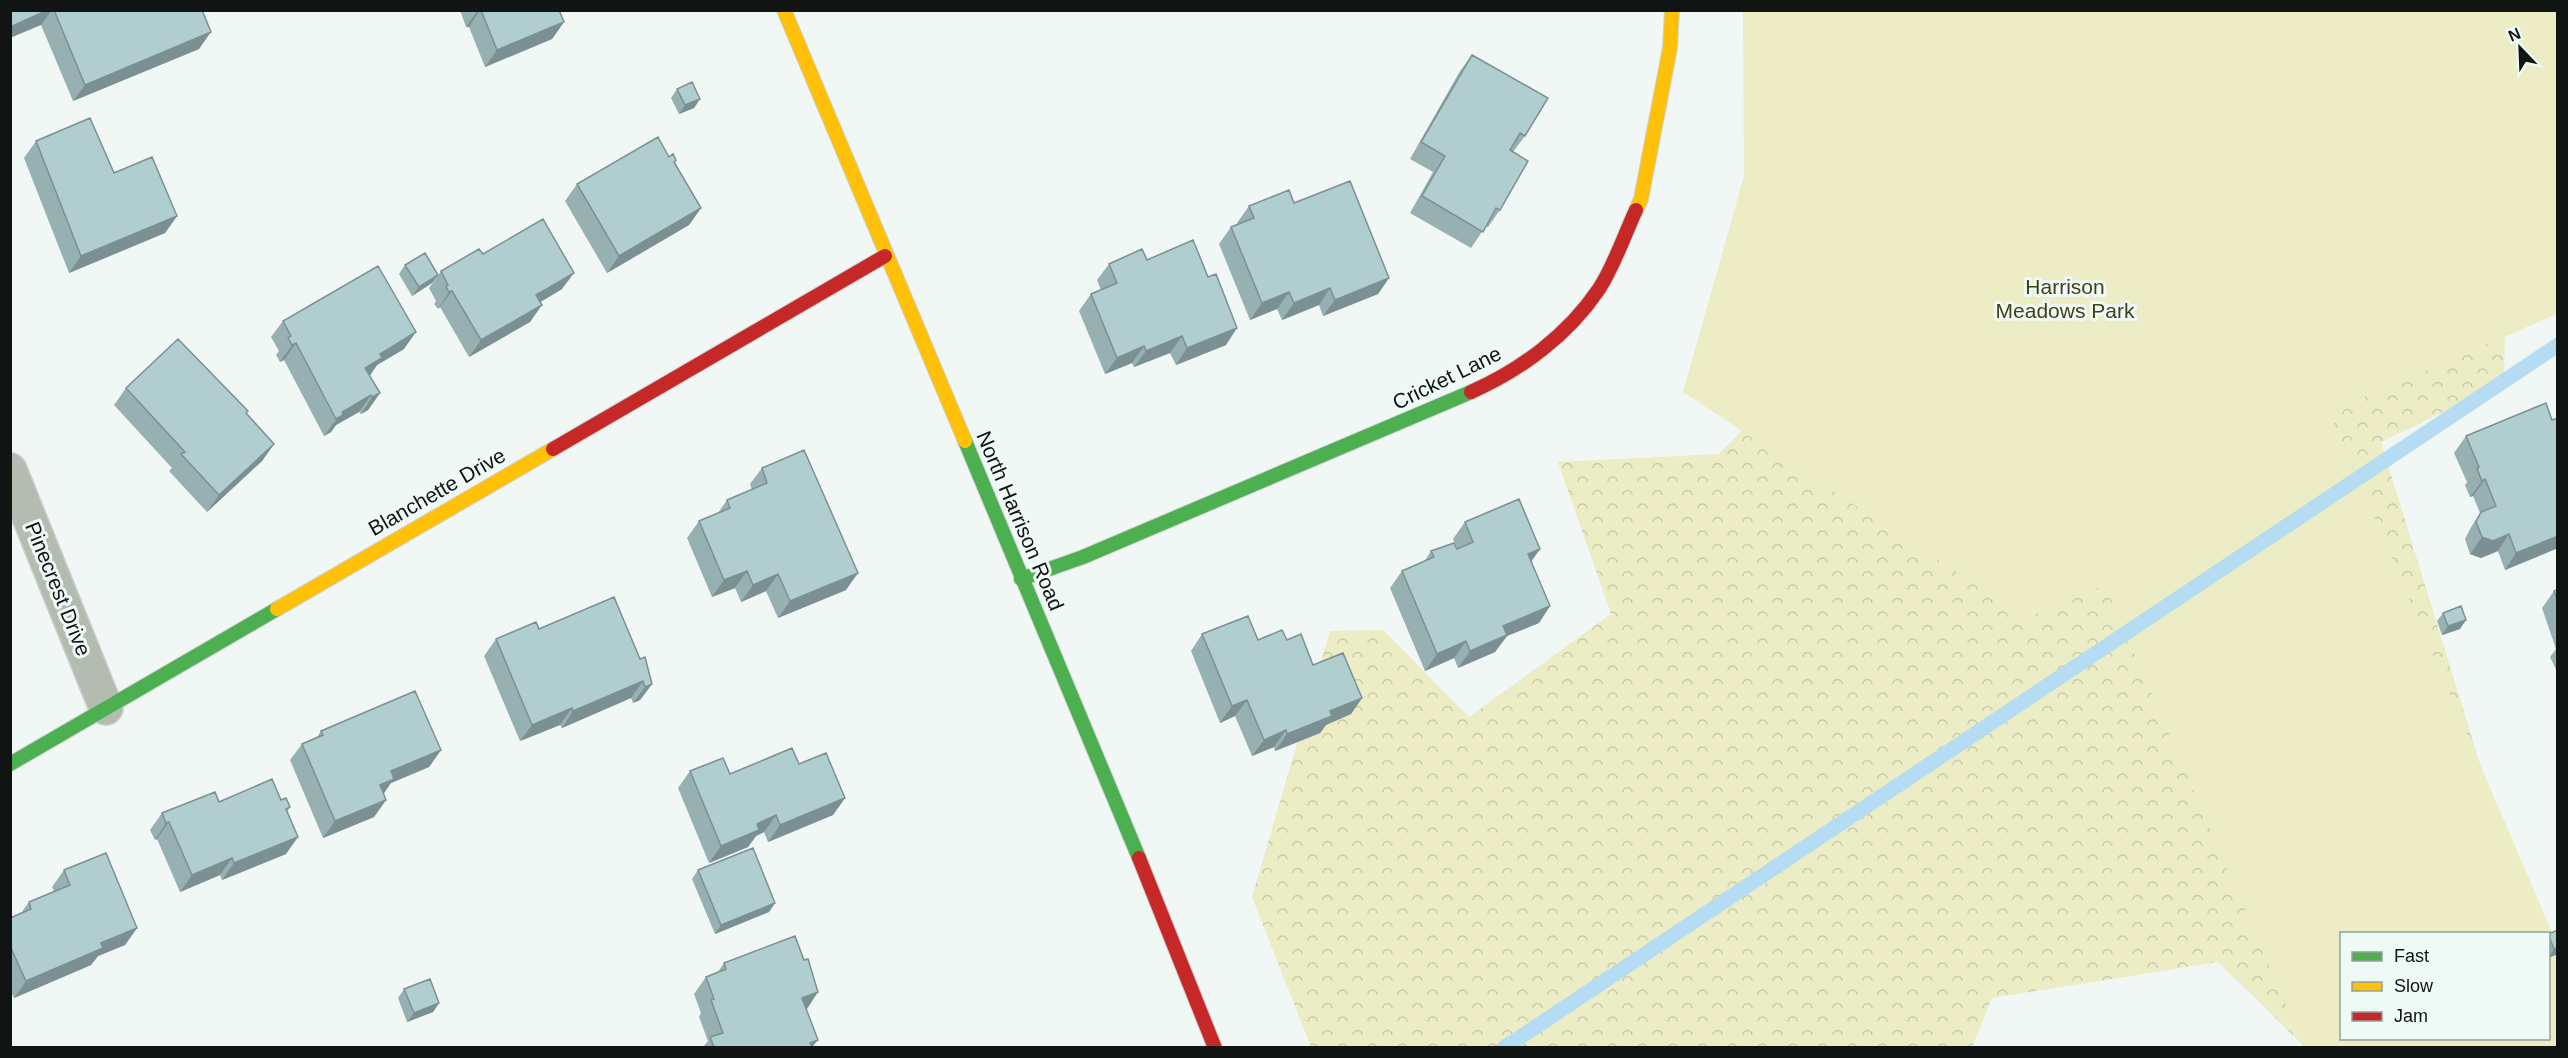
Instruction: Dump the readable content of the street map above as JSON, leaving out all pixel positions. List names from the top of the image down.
{
  "streets": {
    "street": [
      "Cricket Lane",
      "Blanchette Drive",
      "North Harrison Road",
      "Pinecrest Drive"
    ]
  },
  "crossings": [
    ["Cricket Lane", "North Harrison Road"],
    ["Blanchette Drive", "North Harrison Road"],
    ["Blanchette Drive", "Pinecrest Drive"]
  ],
  "parks": ["Harrison Meadows Park"],
  "legend": ["Fast", "Slow", "Jam"],
  "north": "top left"
}
